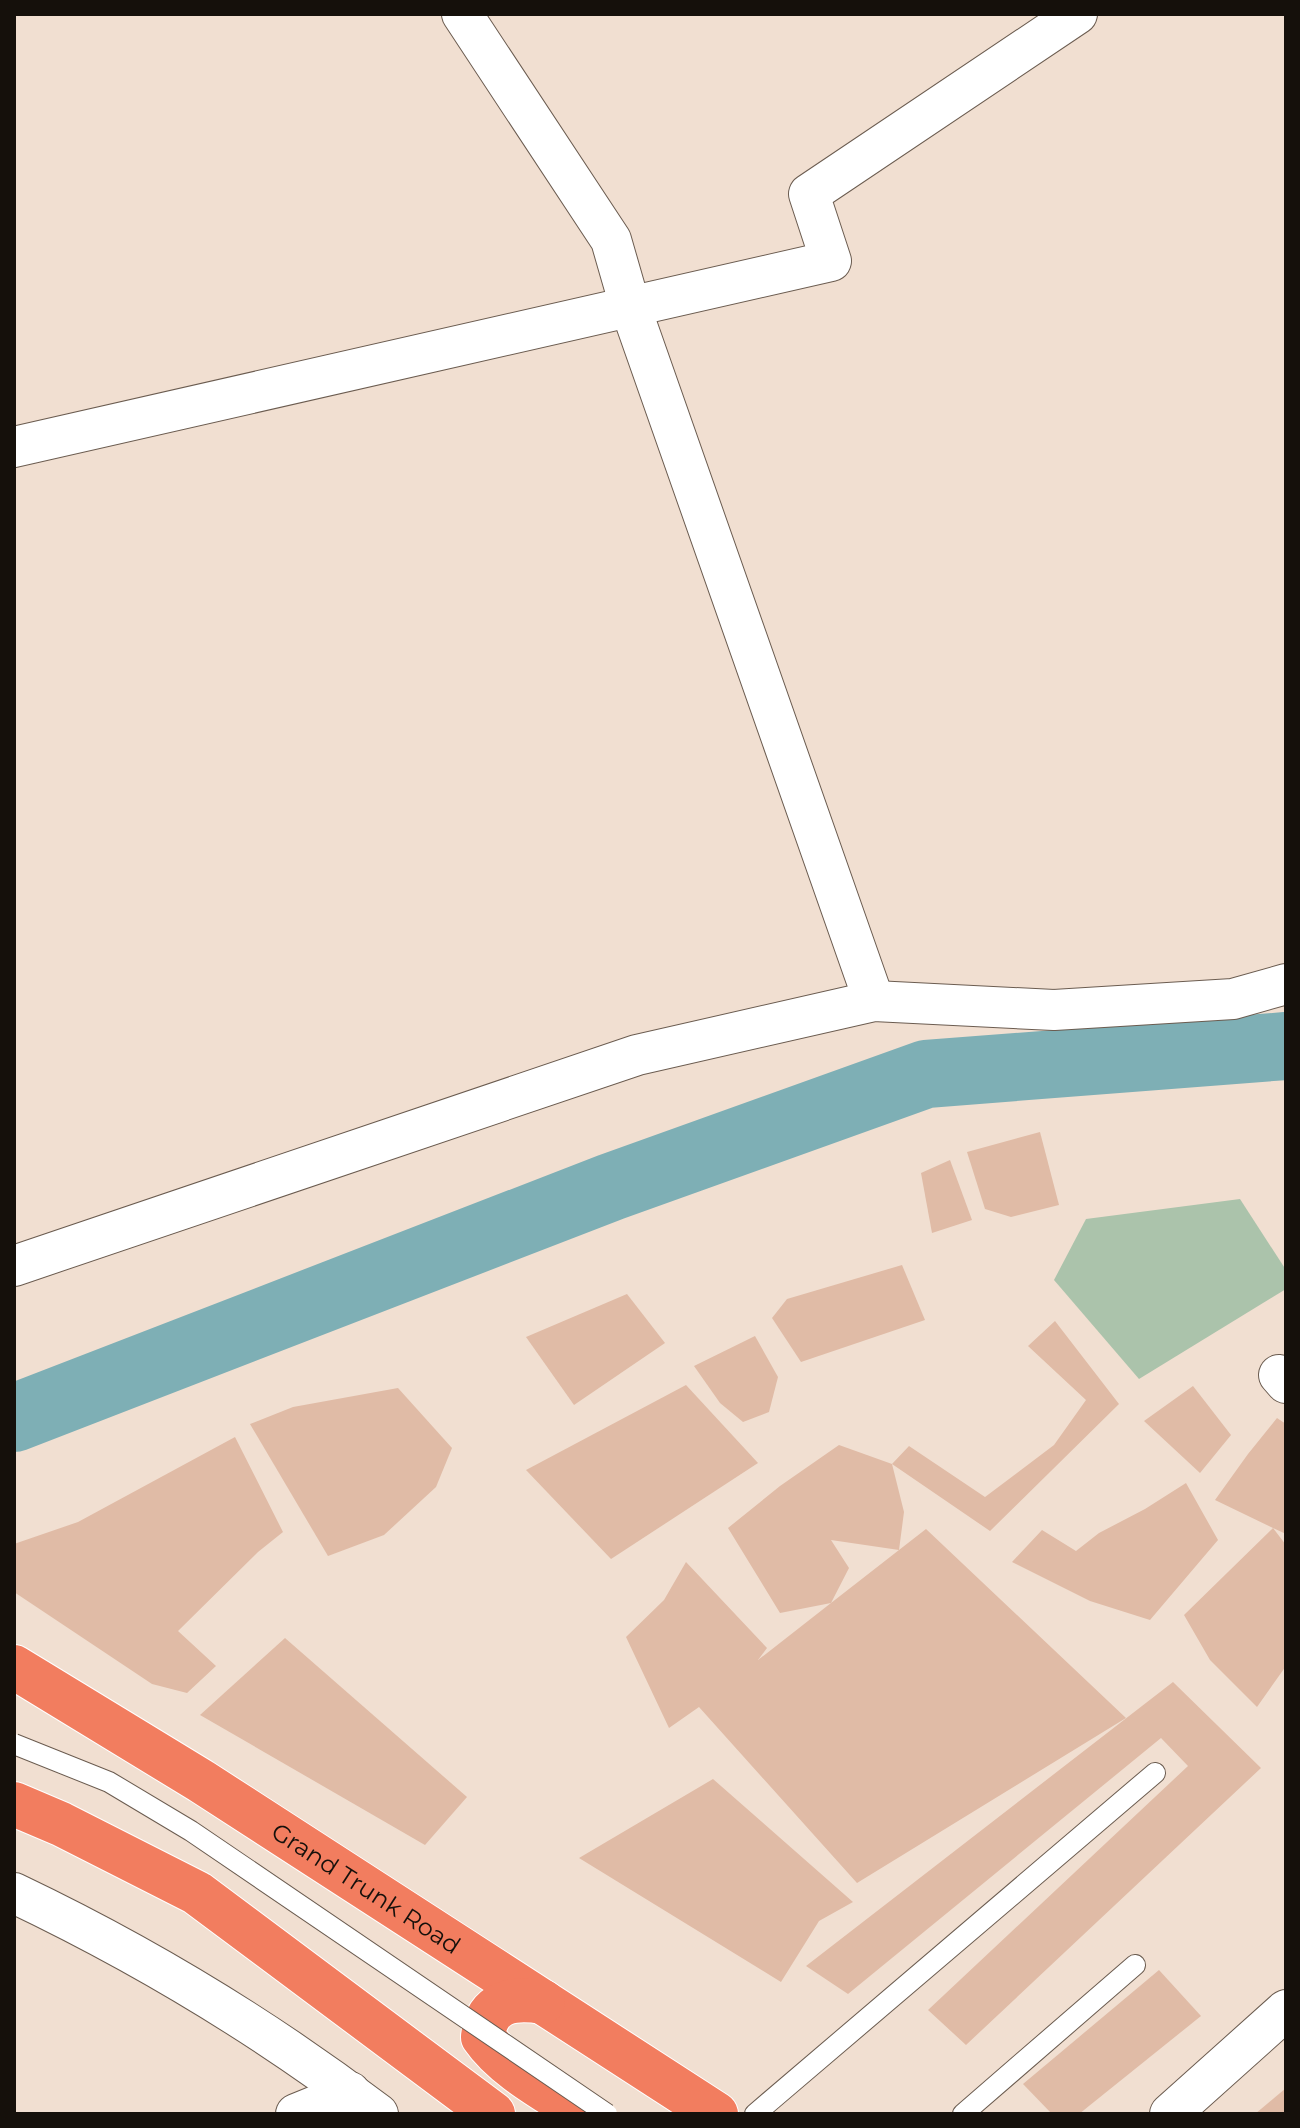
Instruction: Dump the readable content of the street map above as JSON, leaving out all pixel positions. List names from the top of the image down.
{
  "streets": {
    "highway": ["Grand Trunk Road"]
  }
}
